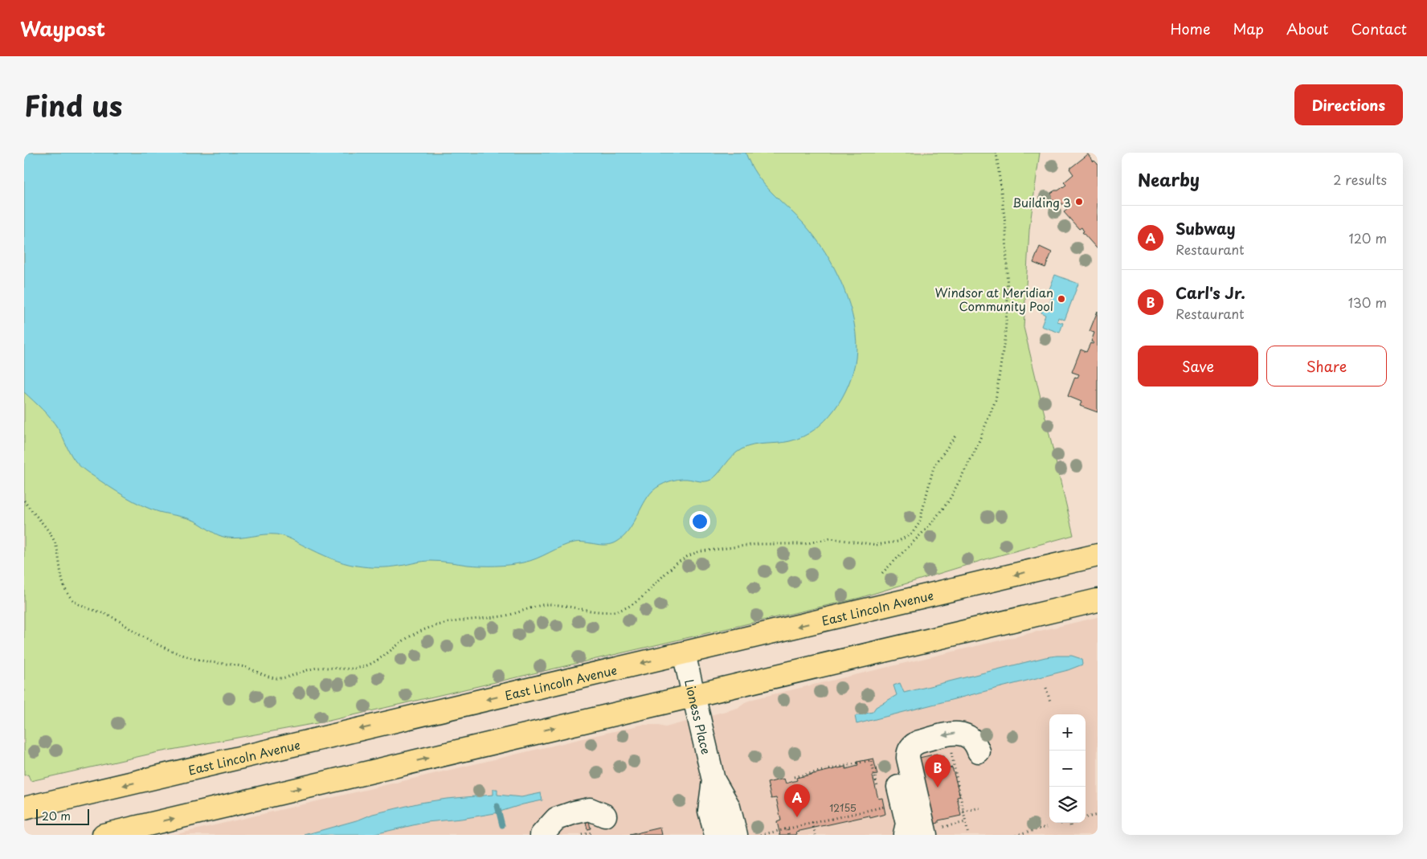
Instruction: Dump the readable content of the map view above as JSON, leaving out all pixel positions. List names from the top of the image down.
{
  "streets": {
    "main road": ["East Lincoln Avenue"],
    "street": ["Lioness Place"]
  },
  "crossings": [
    ["East Lincoln Avenue", "Lioness Place"]
  ],
  "places": ["Building 3", "Windsor at Meridian Community Pool"],
  "house_numbers": ["12155"],
  "scale_bar": "20 m",
  "page": {
    "header": "Waypost",
    "nav": [
      "Home",
      "Map",
      "About",
      "Contact"
    ],
    "title": "Find us",
    "buttons": [
      "Directions",
      ["Save", "Share"]
    ],
    "heading": ["Nearby", "2 results"],
    "list": [
      {
        "mark": "A",
        "name": "Subway",
        "note": "Restaurant",
        "value": "120 m"
      },
      {
        "mark": "B",
        "name": "Carl's Jr.",
        "note": "Restaurant",
        "value": "130 m"
      }
    ],
    "map_buttons": ["+", "−"],
    "pins": ["B", "A"],
    "scale": "20 m"
  }
}
